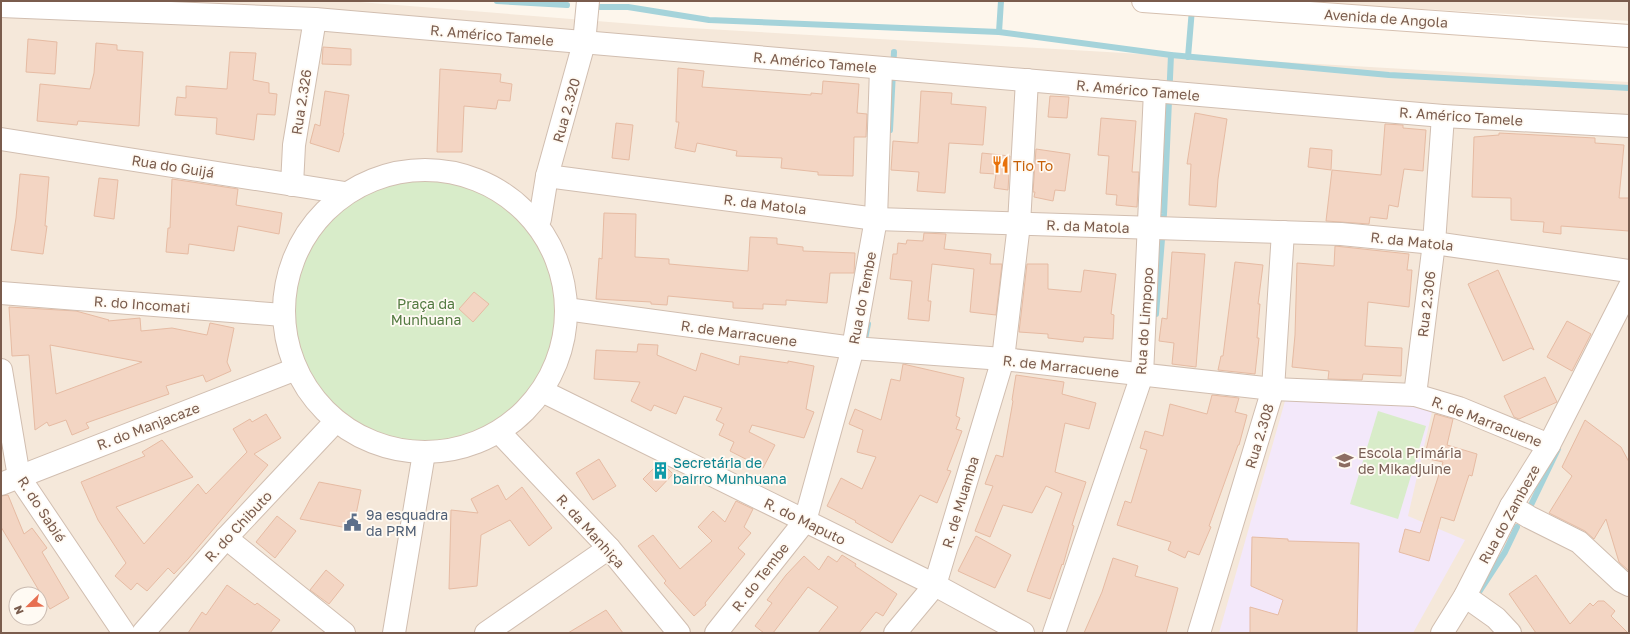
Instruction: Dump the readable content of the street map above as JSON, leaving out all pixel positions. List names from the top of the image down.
{
  "streets": {
    "street": [
      "Avenida de Angola",
      "R. Américo Tamele",
      "Rua 2.326",
      "Rua 2.320",
      "Rua do Guijá",
      "R. da Matola",
      "Rua do Tembe",
      "R. do Incomati",
      "Rua 2.306",
      "Rua do Limpopo",
      "R. de Marracuene",
      "R. do Manjacaze",
      "Rua 2.308",
      "R. de Muamba",
      "R. do Sabié",
      "Rua do Zambeze",
      "R. do Maputo",
      "R. do Chibuto",
      "R. da Manhiça",
      "R. do Tembe"
    ]
  },
  "crossings": [
    ["R. Américo Tamele", "Rua 2.326"],
    ["R. Américo Tamele", "Rua 2.320"],
    ["R. Américo Tamele", "Rua do Tembe"],
    ["R. Américo Tamele", "Rua 2.306"],
    ["R. Américo Tamele", "Rua do Limpopo"],
    ["R. Américo Tamele", "R. de Muamba"],
    ["Rua 2.326", "Rua do Guijá"],
    ["Rua 2.320", "R. da Matola"],
    ["R. da Matola", "Rua do Tembe"],
    ["R. da Matola", "Rua 2.306"],
    ["R. da Matola", "Rua do Limpopo"],
    ["R. da Matola", "Rua 2.308"],
    ["R. da Matola", "R. de Muamba"],
    ["Rua do Tembe", "R. de Marracuene"],
    ["Rua do Tembe", "R. do Maputo"],
    ["Rua do Tembe", "R. do Tembe"],
    ["Rua 2.306", "R. de Marracuene"],
    ["Rua do Limpopo", "R. de Marracuene"],
    ["R. de Marracuene", "Rua 2.308"],
    ["R. de Marracuene", "R. de Muamba"],
    ["R. de Marracuene", "Rua do Zambeze"],
    ["R. do Manjacaze", "R. do Sabié"],
    ["R. de Muamba", "R. do Maputo"],
    ["R. do Maputo", "R. do Tembe"]
  ],
  "parks": ["Praça da Munhuana"],
  "places": {
    "restaurant": ["Tio To"],
    "school or university": ["Escola Primária de Mikadjuine"],
    "building": ["Secretária de bairro Munhuana"],
    "public building": ["9a esquadra da PRM"]
  },
  "north": "bottom left"
}
